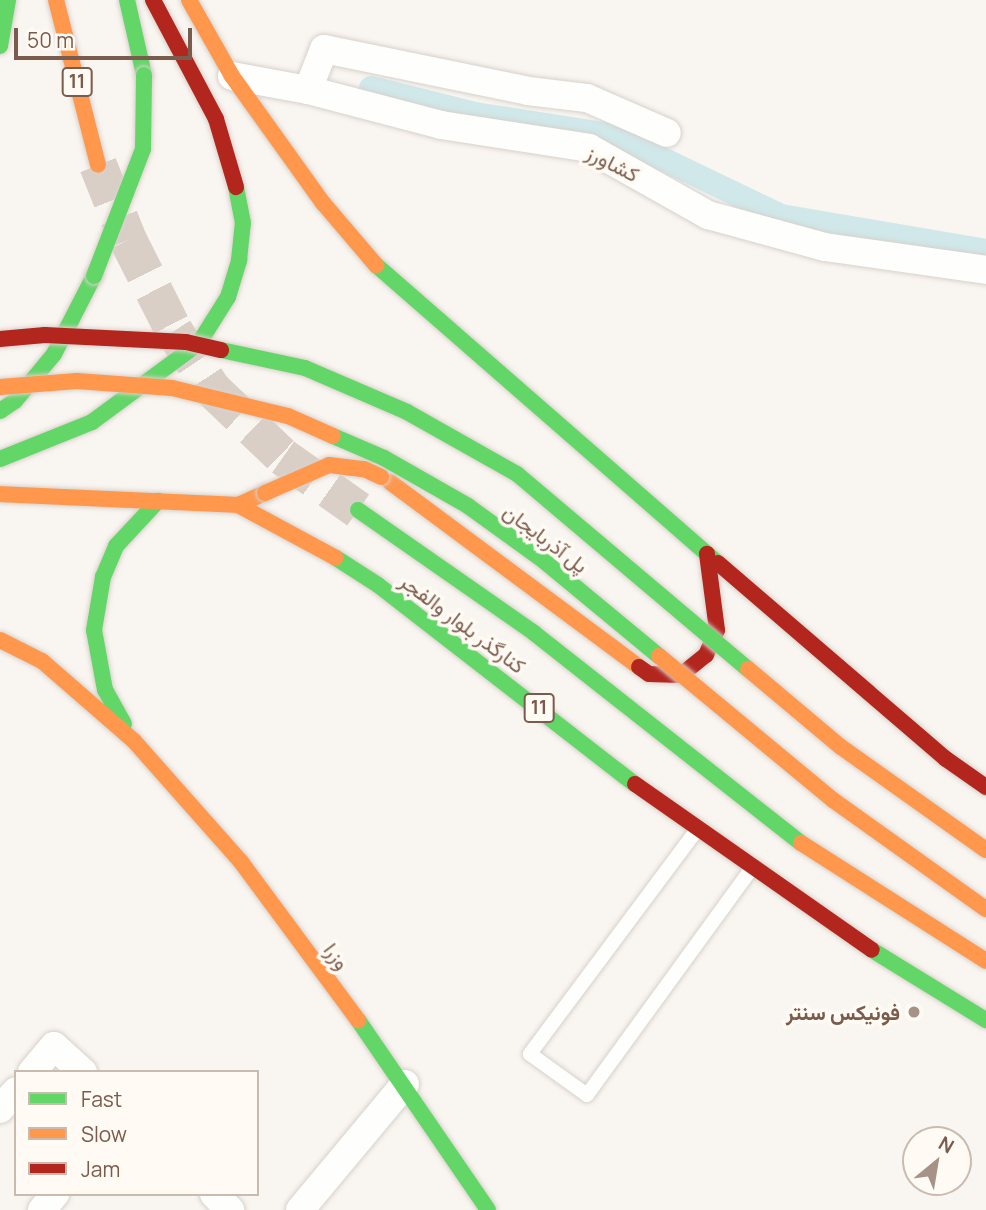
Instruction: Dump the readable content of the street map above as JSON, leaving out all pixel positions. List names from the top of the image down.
{
  "streets": {
    "main road": [
      "11",
      "پل آذربایجان",
      "کنارگذر بلوار والفجر",
      "وزرا"
    ],
    "street": ["کشاورز"]
  },
  "places": ["فونیکس سنتر"],
  "legend": ["Fast", "Slow", "Jam"],
  "scale_bar": "50 m",
  "north": "top right"
}
